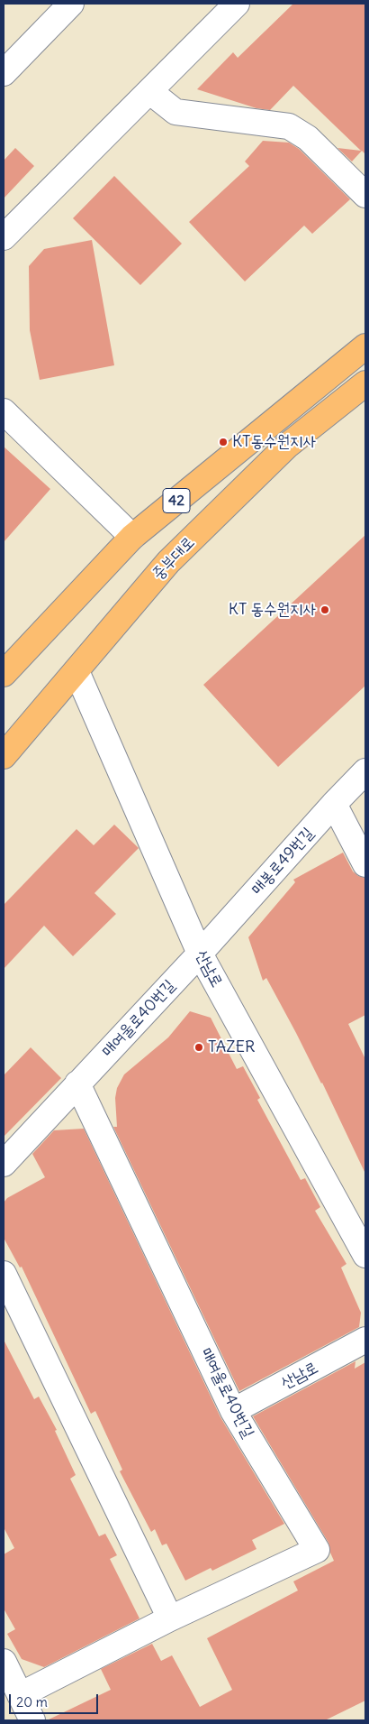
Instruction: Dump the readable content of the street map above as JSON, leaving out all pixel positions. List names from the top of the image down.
{
  "streets": {
    "main road": ["42", "중부대로"],
    "street": ["매봉로49번길", "산남로", "매여울로40번길"]
  },
  "crossings": [
    ["중부대로", "산남로"],
    ["매봉로49번길", "산남로"],
    ["매봉로49번길", "매여울로40번길"],
    ["산남로", "매여울로40번길"]
  ],
  "places": ["KT동수원지사", "KT 동수원지사", "TAZER"],
  "scale_bar": "20 m"
}
